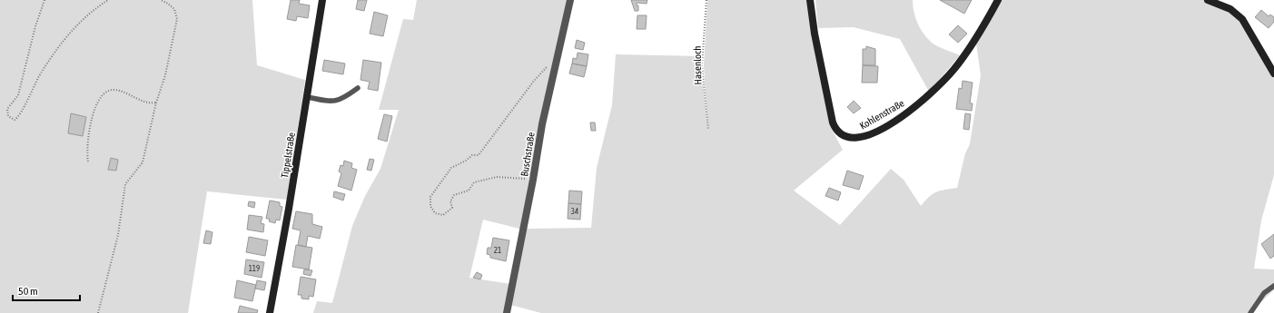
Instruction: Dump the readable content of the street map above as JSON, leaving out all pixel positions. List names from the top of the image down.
{
  "streets": {
    "street": ["Kohlenstraße", "Buschstraße", "Tippelstraße"],
    "path": ["Hasenloch"]
  },
  "house_numbers": ["34", "21", "119"],
  "scale_bar": "50 m"
}
